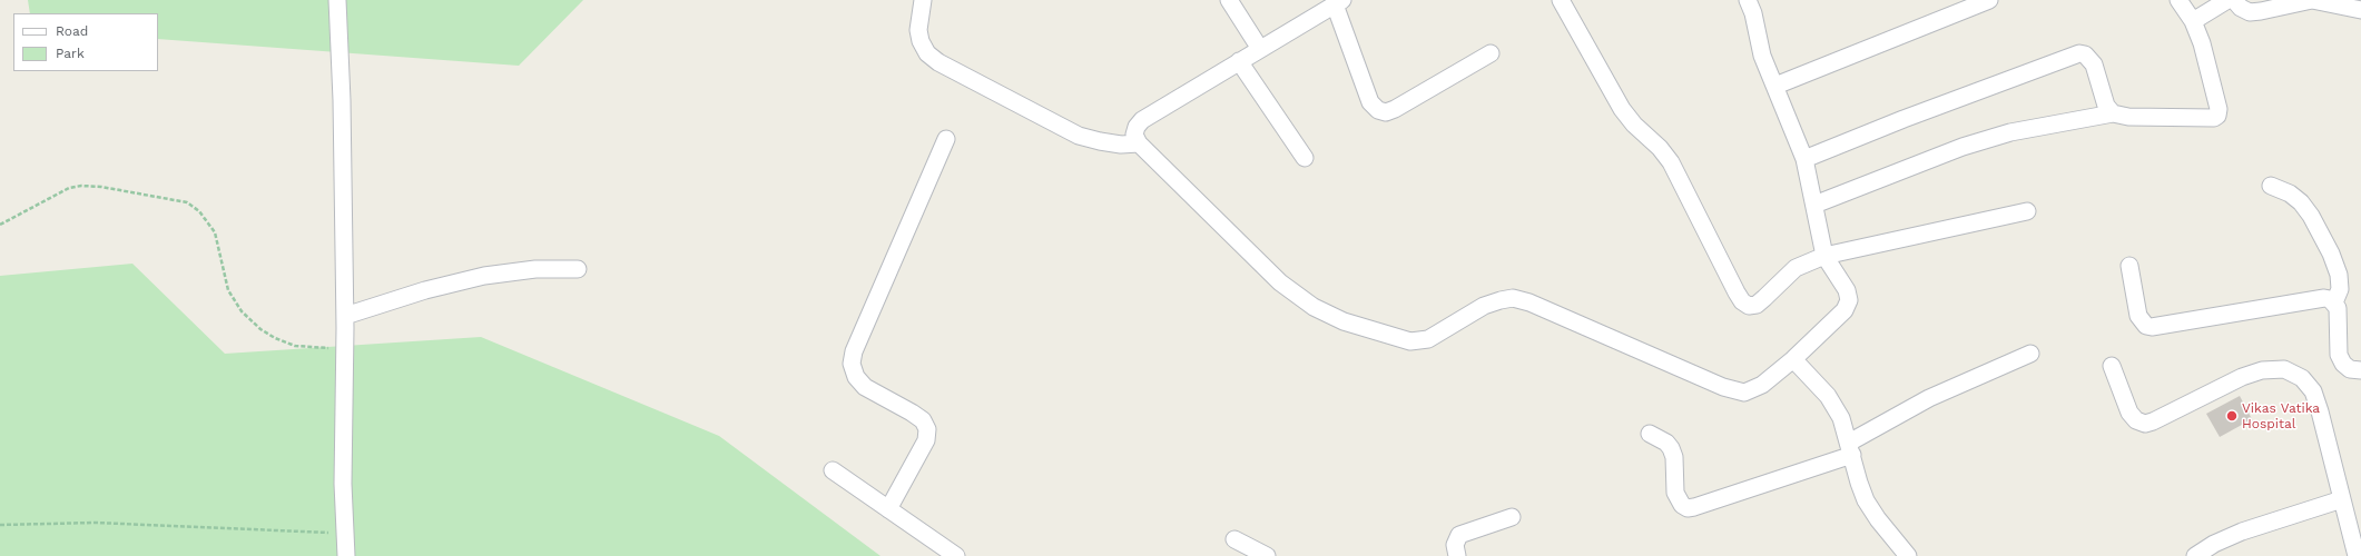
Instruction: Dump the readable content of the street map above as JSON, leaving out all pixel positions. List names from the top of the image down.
{
  "places": ["Vikas Vatika Hospital"],
  "legend": ["Road", "Park"]
}
